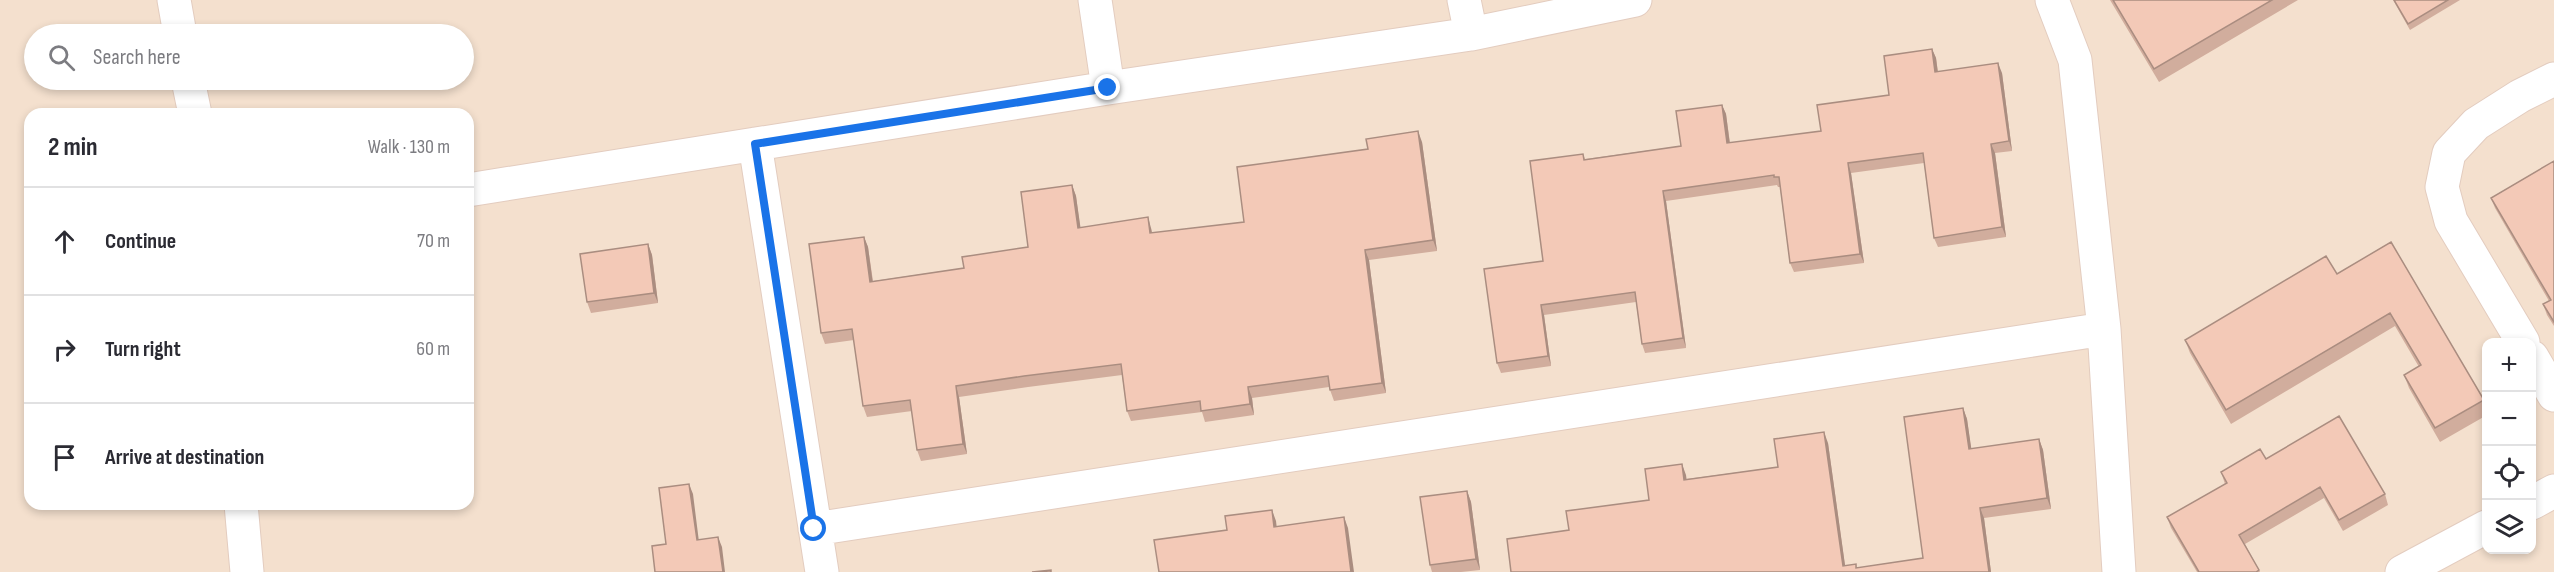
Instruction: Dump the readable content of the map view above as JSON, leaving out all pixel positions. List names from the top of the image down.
{
  "page": {
    "search": "Search here",
    "heading": ["2 min", "Walk · 130 m"],
    "list": [
      ["Continue", "70 m"],
      ["Turn right", "60 m"],
      "Arrive at destination"
    ],
    "map_buttons": ["+", "−"]
  }
}
